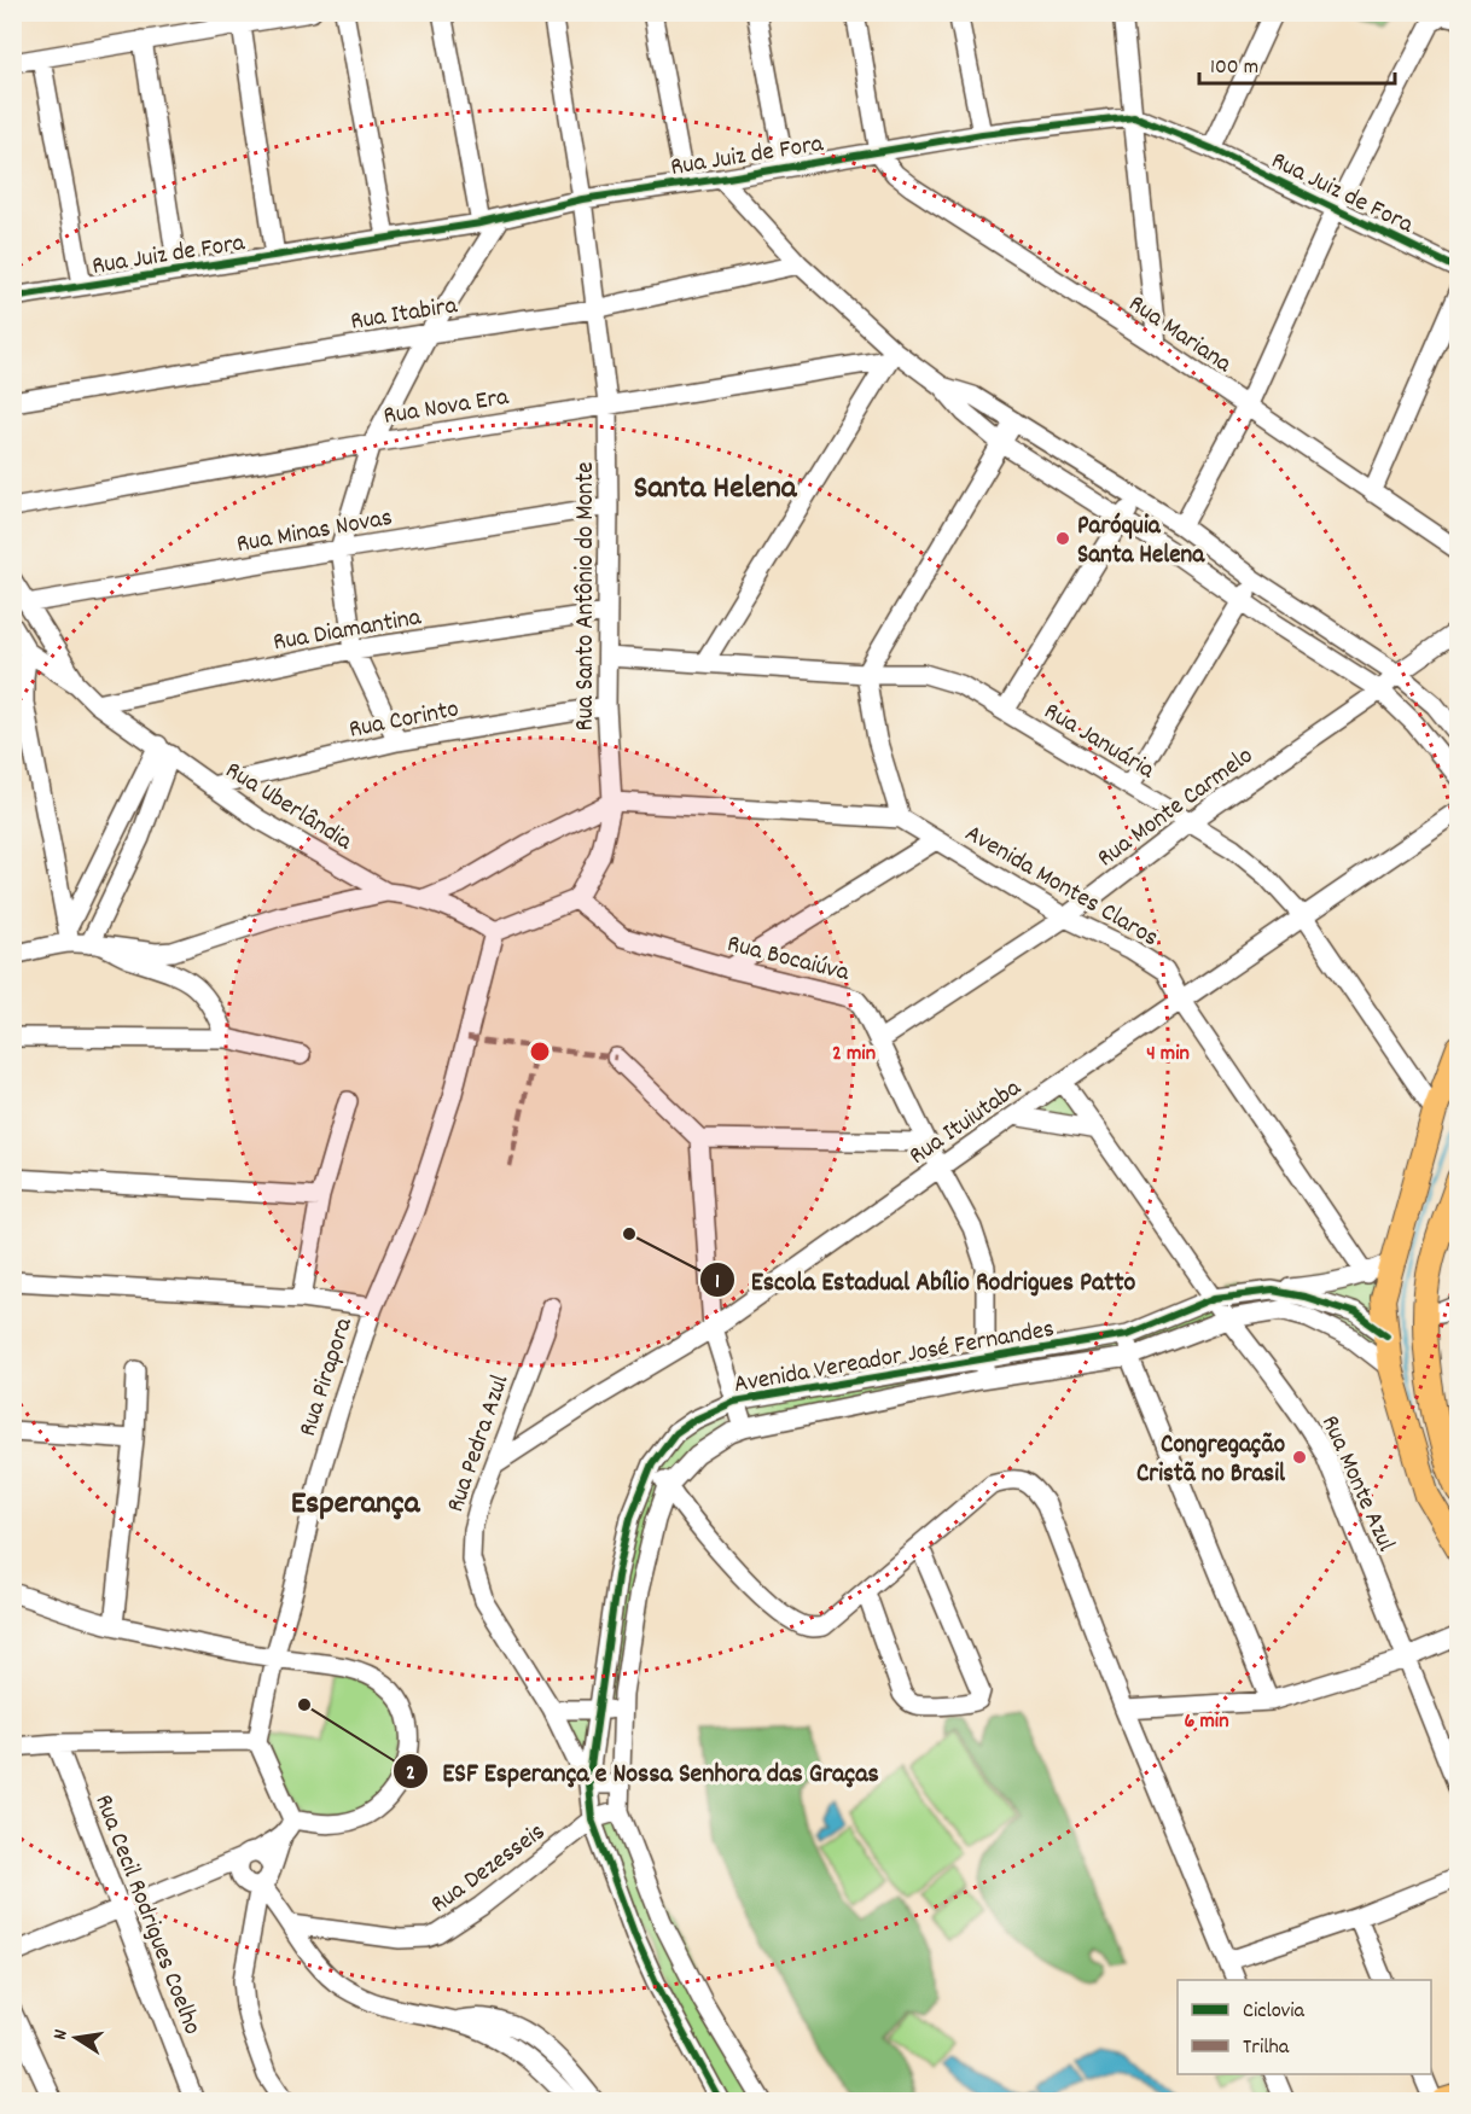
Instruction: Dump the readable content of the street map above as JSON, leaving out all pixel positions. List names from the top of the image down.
{
  "streets": {
    "street": [
      "Rua Juiz de Fora",
      "Rua Itabira",
      "Rua Mariana",
      "Rua Nova Era",
      "Rua Minas Novas",
      "Rua Santo Antônio do Monte",
      "Rua Diamantina",
      "Rua Corinto",
      "Rua Januária",
      "Rua Uberlândia",
      "Rua Monte Carmelo",
      "Avenida Montes Claros",
      "Rua Bocaiúva",
      "Rua Ituiutaba",
      "Avenida Vereador José Fernandes",
      "Rua Pirapora",
      "Rua Pedra Azul",
      "Rua Monte Azul",
      "Rua Dezesseis",
      "Rua Cecil Rodrigues Coelho"
    ]
  },
  "crossings": [
    ["Rua Juiz de Fora", "Rua Mariana"],
    ["Rua Juiz de Fora", "Rua Santo Antônio do Monte"],
    ["Rua Itabira", "Rua Santo Antônio do Monte"],
    ["Rua Nova Era", "Rua Santo Antônio do Monte"],
    ["Rua Minas Novas", "Rua Santo Antônio do Monte"],
    ["Rua Minas Novas", "Rua Uberlândia"],
    ["Rua Santo Antônio do Monte", "Rua Diamantina"],
    ["Rua Santo Antônio do Monte", "Rua Corinto"],
    ["Rua Santo Antônio do Monte", "Rua Januária"],
    ["Rua Santo Antônio do Monte", "Rua Bocaiúva"],
    ["Rua Diamantina", "Rua Uberlândia"],
    ["Rua Corinto", "Rua Uberlândia"],
    ["Rua Januária", "Rua Monte Carmelo"],
    ["Rua Januária", "Rua Ituiutaba"],
    ["Rua Uberlândia", "Rua Pirapora"],
    ["Rua Monte Carmelo", "Avenida Montes Claros"],
    ["Rua Monte Carmelo", "Rua Bocaiúva"],
    ["Avenida Montes Claros", "Rua Ituiutaba"],
    ["Rua Bocaiúva", "Rua Ituiutaba"],
    ["Rua Bocaiúva", "Avenida Vereador José Fernandes"],
    ["Rua Ituiutaba", "Rua Pedra Azul"],
    ["Rua Ituiutaba", "Rua Monte Azul"],
    ["Avenida Vereador José Fernandes", "Rua Pedra Azul"],
    ["Avenida Vereador José Fernandes", "Rua Monte Azul"],
    ["Avenida Vereador José Fernandes", "Rua Dezesseis"]
  ],
  "districts": ["Santa Helena", "Esperança"],
  "places": [
    "Paróquia Santa Helena",
    "Escola Estadual Abílio Rodrigues Patto",
    "Congregação Cristã no Brasil",
    "ESF Esperança e Nossa Senhora das Graças"
  ],
  "legend": ["Ciclovia", "Trilha"],
  "scale_bar": "100 m",
  "north": "left",
  "rings": ["2 min", "4 min", "6 min"]
}
